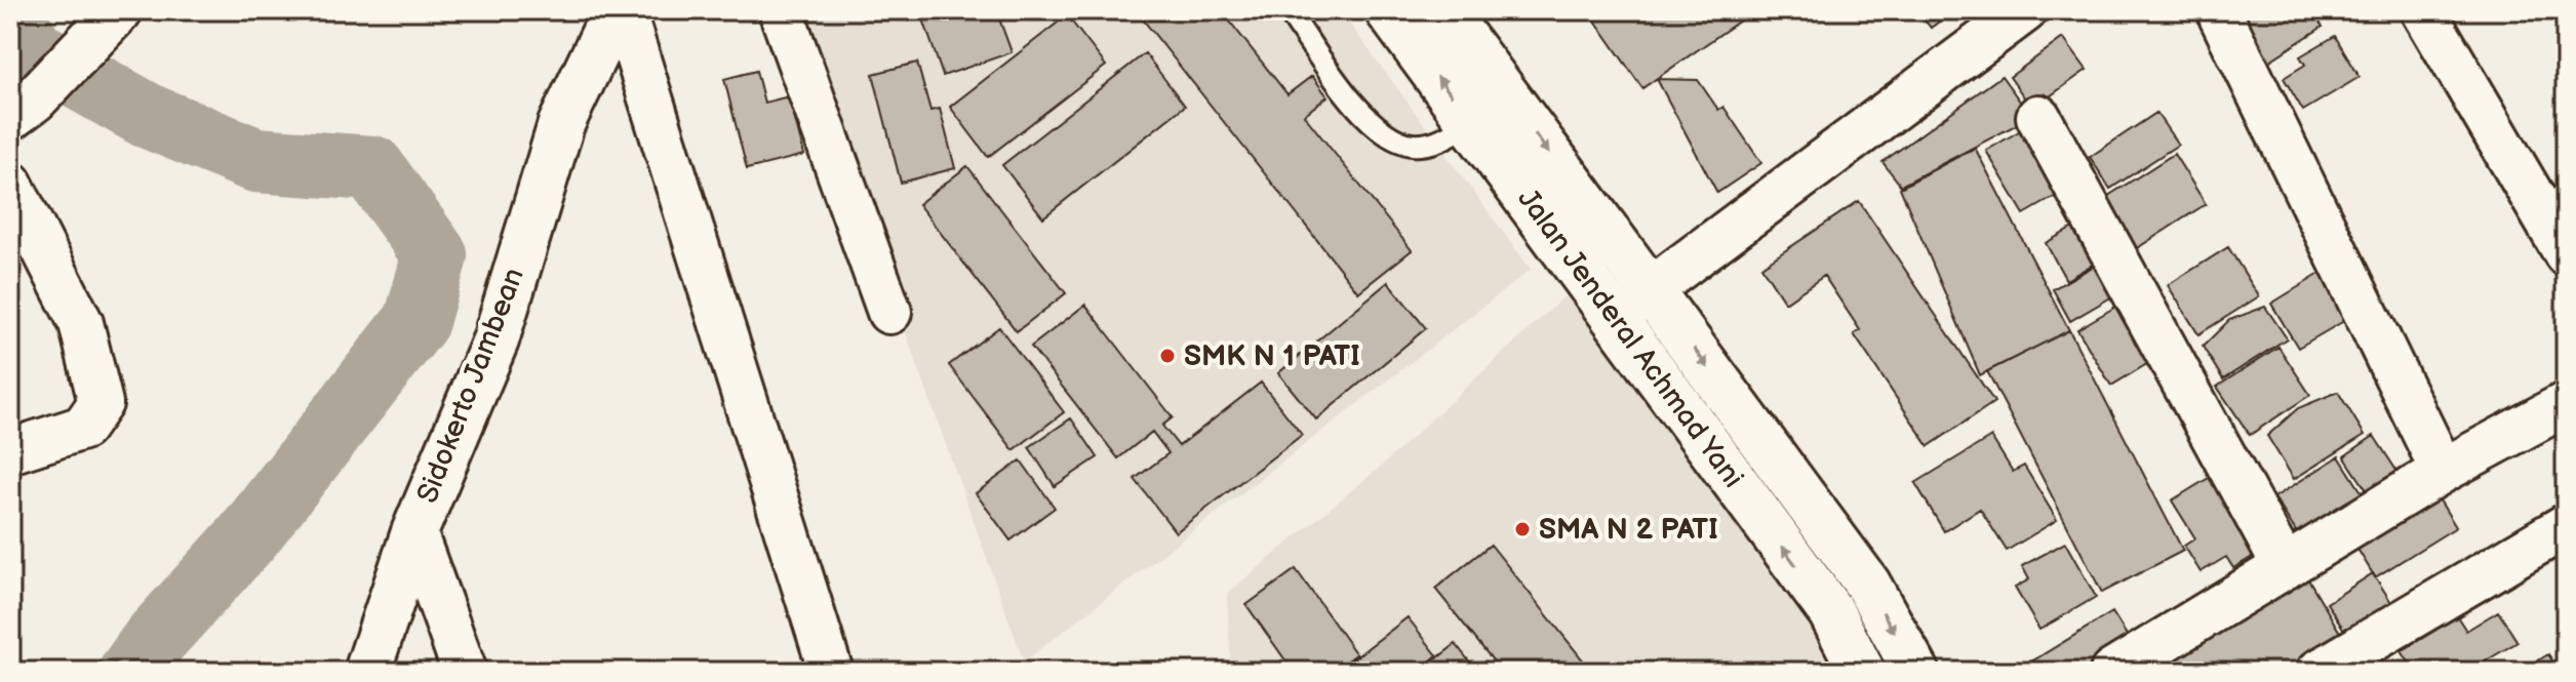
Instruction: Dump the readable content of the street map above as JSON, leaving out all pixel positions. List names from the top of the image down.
{
  "streets": {
    "main road": ["Jalan Jenderal Achmad Yani", "Sidokerto Jambean"]
  },
  "places": ["SMK N 1 PATI", "SMA N 2 PATI"]
}
